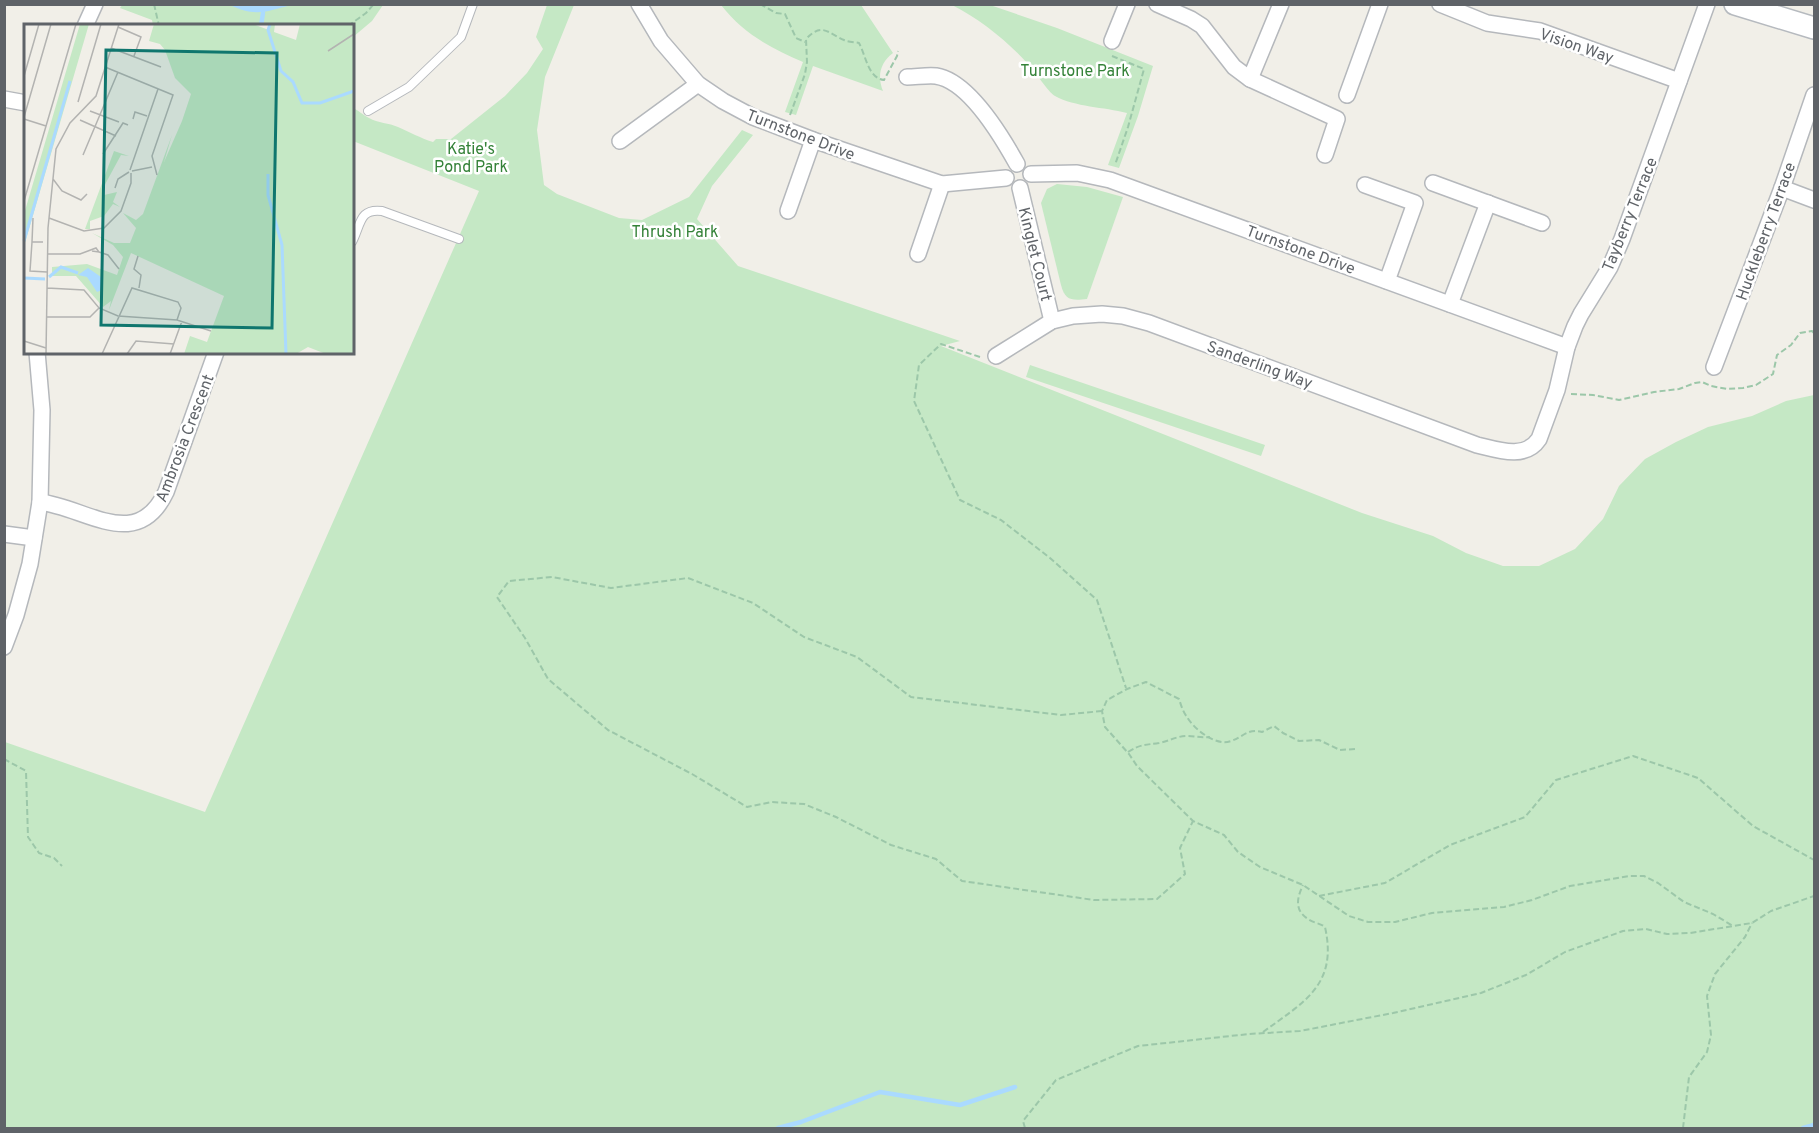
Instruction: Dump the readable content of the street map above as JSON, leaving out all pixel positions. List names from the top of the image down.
{
  "streets": {
    "street": [
      "Vision Way",
      "Turnstone Drive",
      "Tayberry Terrace",
      "Huckleberry Terrace",
      "Kinglet Court",
      "Sanderling Way",
      "Ambrosia Crescent"
    ]
  },
  "crossings": [
    ["Vision Way", "Tayberry Terrace"],
    ["Turnstone Drive", "Tayberry Terrace"],
    ["Turnstone Drive", "Kinglet Court"],
    ["Tayberry Terrace", "Sanderling Way"],
    ["Kinglet Court", "Sanderling Way"]
  ],
  "parks": ["Turnstone Park", "Katie's Pond Park", "Thrush Park"]
}
